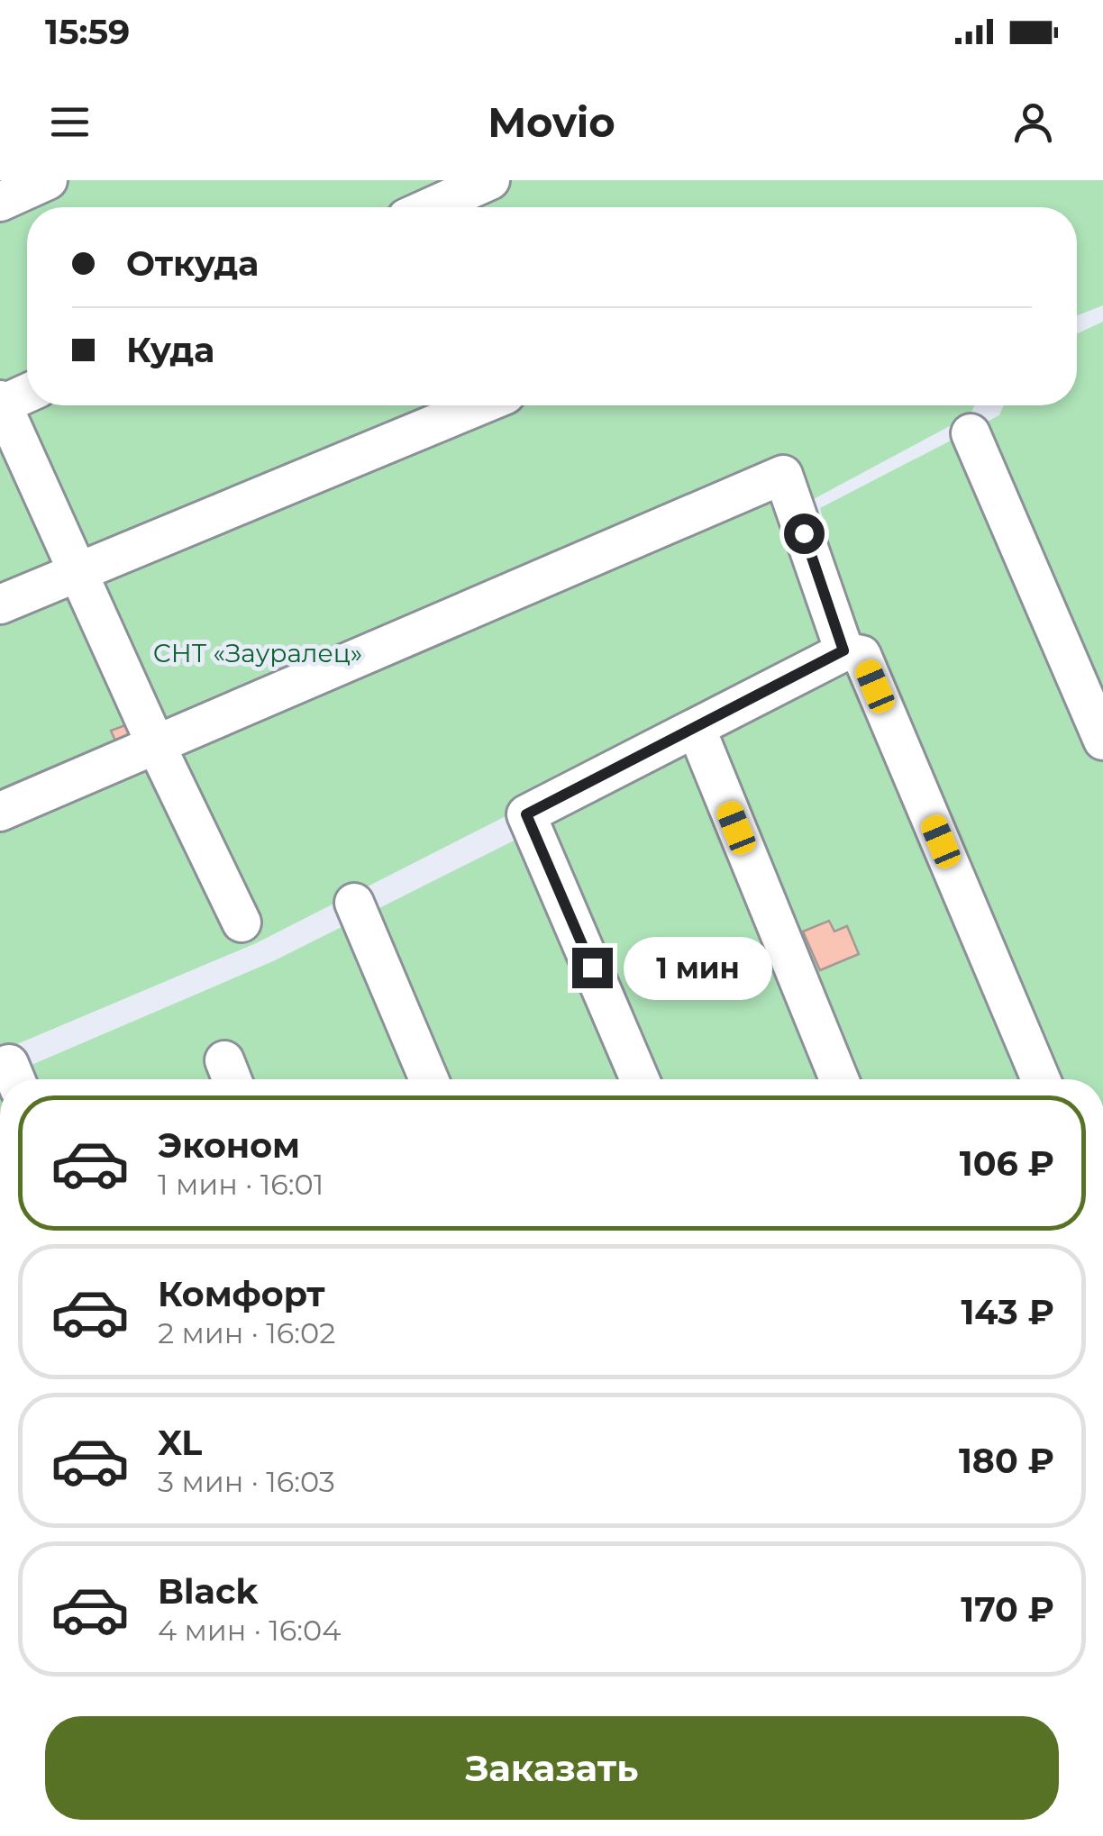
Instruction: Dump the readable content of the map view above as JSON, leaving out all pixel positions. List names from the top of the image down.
{
  "parks": ["СНТ «Зауралец»"],
  "page": {
    "status": "15:59",
    "header": "Movio",
    "banner": ["Откуда", "Куда"],
    "bubble": "1 мин",
    "list": [
      {
        "name": "Эконом",
        "note": "1 мин · 16:01",
        "value": "106 ₽"
      },
      {
        "name": "Комфорт",
        "note": "2 мин · 16:02",
        "value": "143 ₽"
      },
      {
        "name": "XL",
        "note": "3 мин · 16:03",
        "value": "180 ₽"
      },
      {
        "name": "Black",
        "note": "4 мин · 16:04",
        "value": "170 ₽"
      }
    ],
    "buttons": "Заказать"
  }
}
